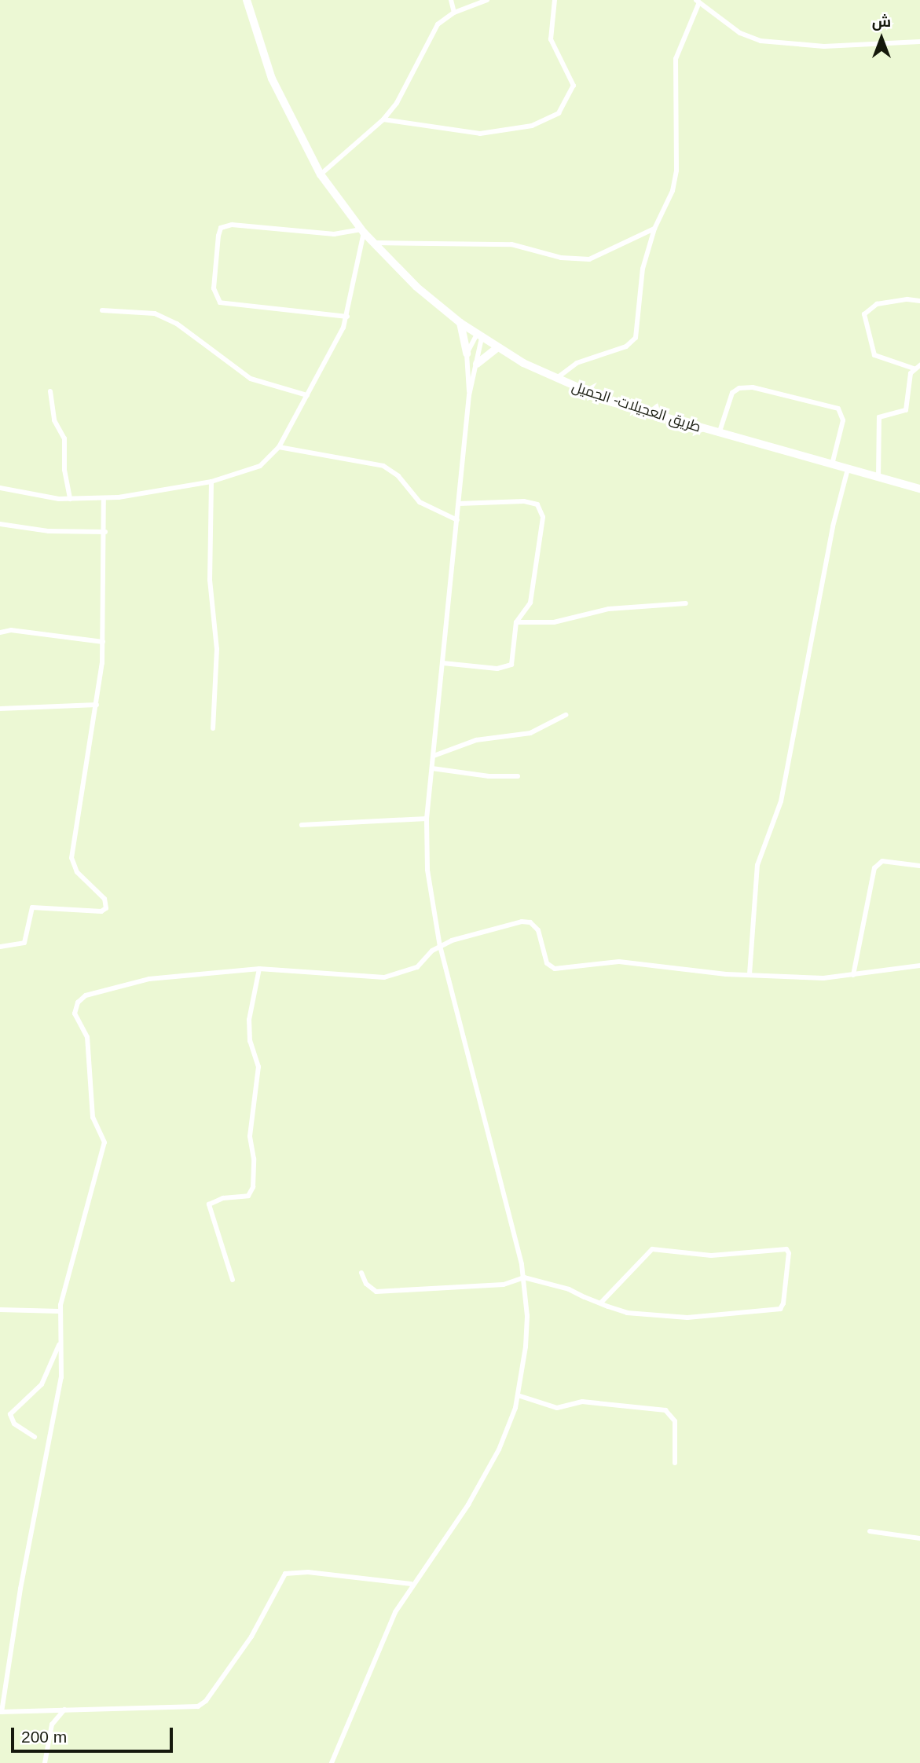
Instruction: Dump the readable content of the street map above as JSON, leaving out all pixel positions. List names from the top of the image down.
{
  "streets": {
    "main road": ["طريق العجيلات- الجميل"]
  },
  "scale_bar": "200 m",
  "north": "top"
}
